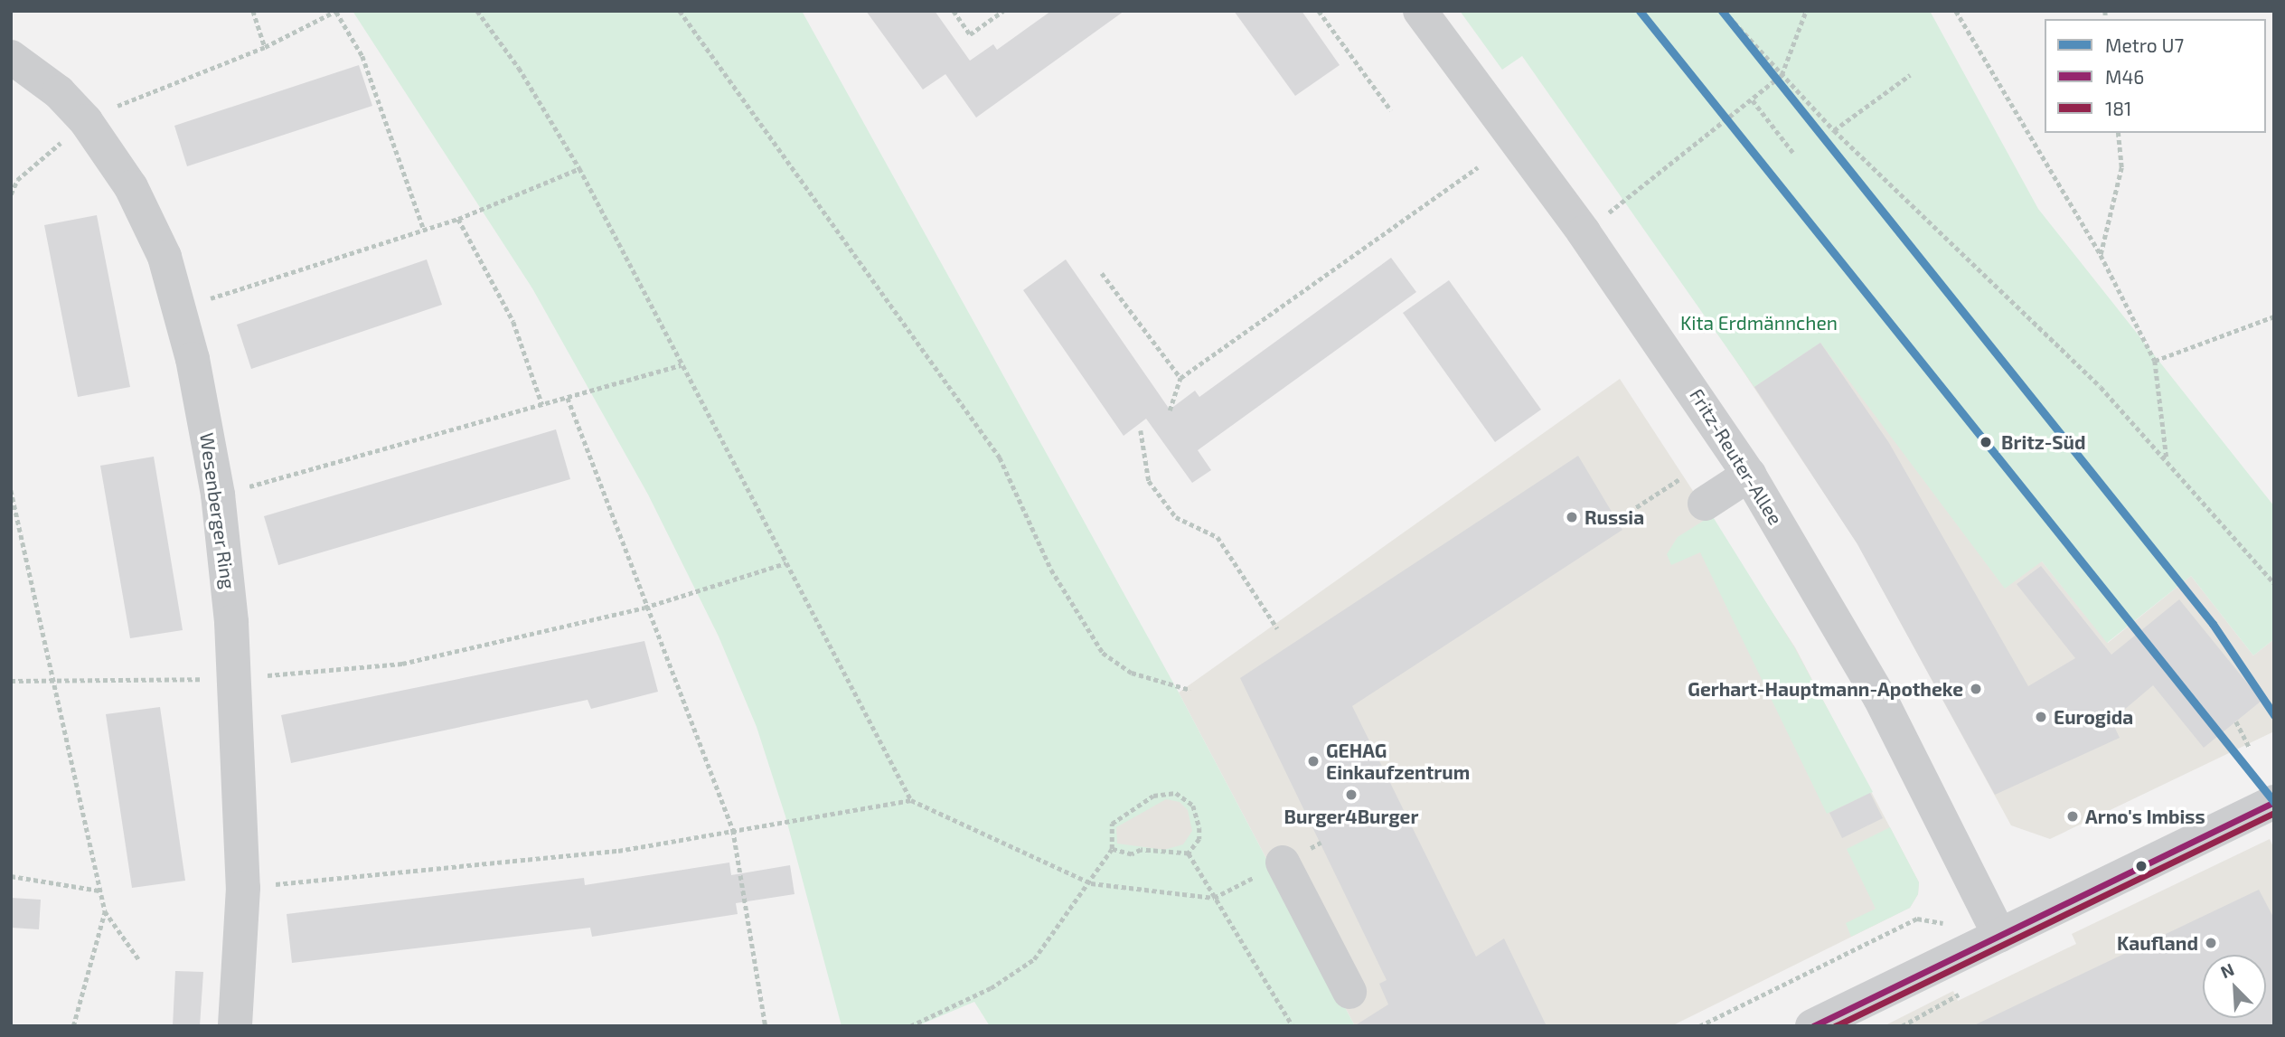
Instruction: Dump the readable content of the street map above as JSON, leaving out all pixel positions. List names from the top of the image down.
{
  "streets": {
    "street": ["Fritz-Reuter-Allee", "Wesenberger Ring"]
  },
  "parks": ["Kita Erdmännchen"],
  "places": [
    "Britz-Süd",
    "Russia",
    "Gerhart-Hauptmann-Apotheke",
    "Eurogida",
    "GEHAG Einkaufzentrum",
    "Burger4Burger",
    "Arno's Imbiss",
    "Kaufland"
  ],
  "lines": ["metro line U7", "transit line M46", "transit line 181"],
  "legend": ["Metro U7", "M46", "181"],
  "north": "top left"
}
